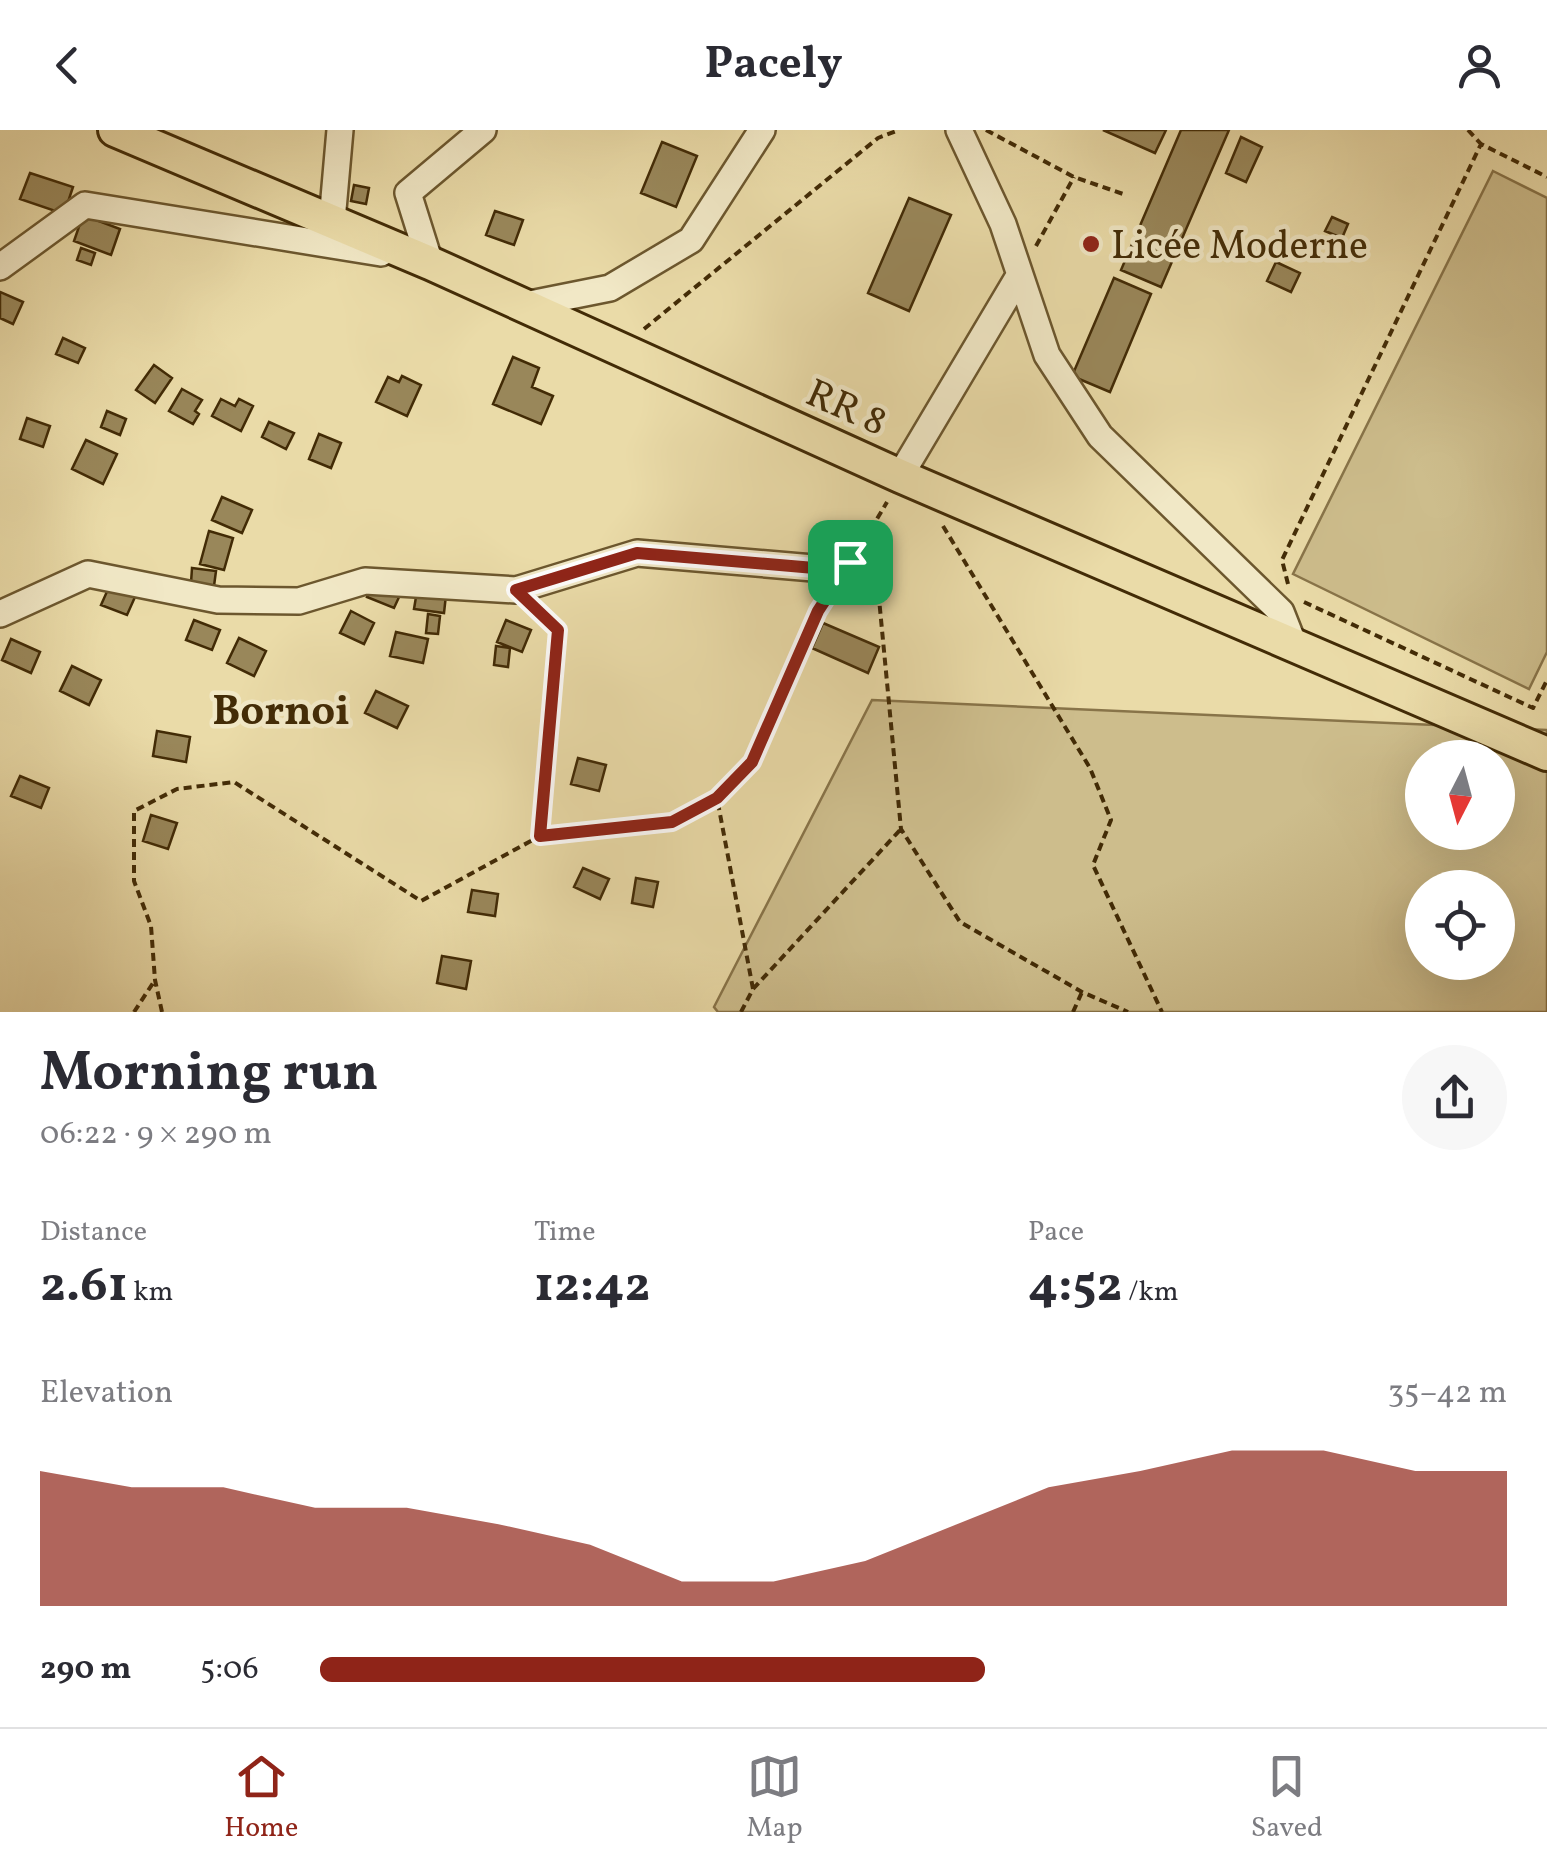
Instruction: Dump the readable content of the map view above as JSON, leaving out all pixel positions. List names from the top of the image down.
{
  "streets": {
    "main road": ["RR 8"]
  },
  "districts": ["Bornoi"],
  "places": ["Licée Moderne"],
  "north": "bottom",
  "page": {
    "header": "Pacely",
    "heading": ["Morning run", "06:22 · 9 × 290 m"],
    "stats": [
      ["Distance", "2.61 km"],
      ["Time", "12:42"],
      ["Pace", "4:52 /km"]
    ],
    "chart": ["Elevation", "35–42 m"],
    "list": [
      {
        "name": "290 m",
        "note": "5:06"
      }
    ],
    "tabs": ["Home", "Map", "Saved"]
  }
}
